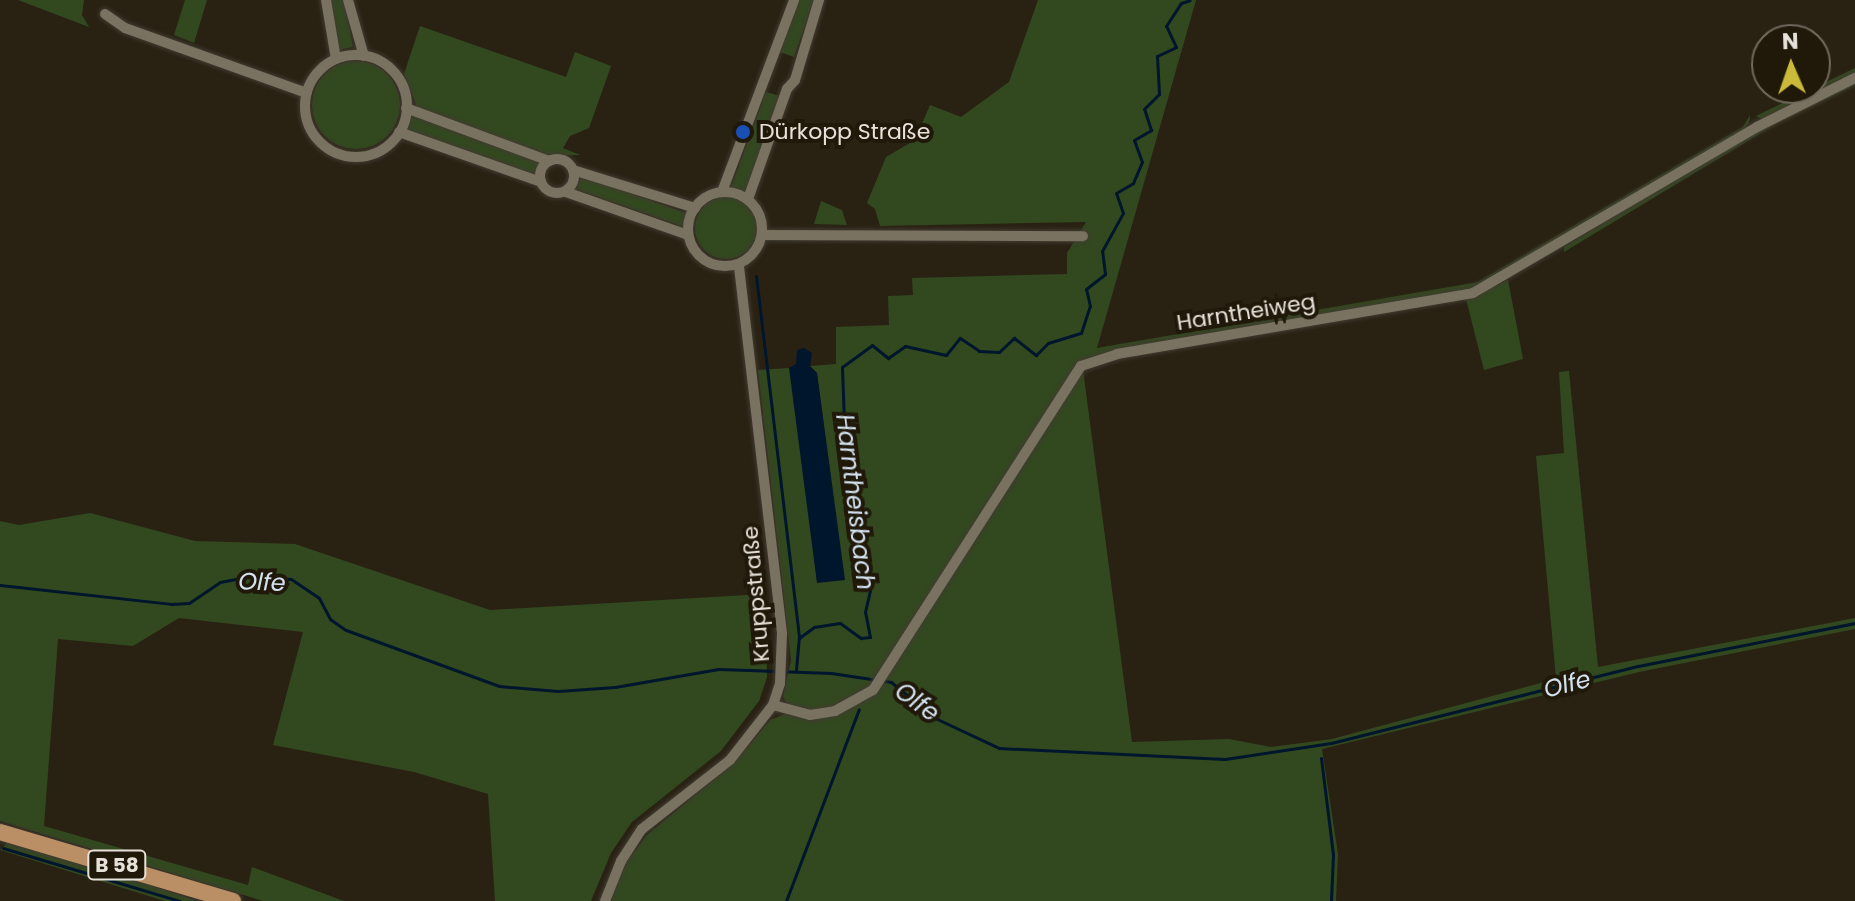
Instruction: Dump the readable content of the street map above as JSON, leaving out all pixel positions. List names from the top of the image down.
{
  "streets": {
    "main road": ["B 58"],
    "street": ["Harntheiweg", "Kruppstraße"]
  },
  "crossings": [
    ["Harntheiweg", "Kruppstraße"]
  ],
  "water": ["Harntheisbach", "Olfe"],
  "places": ["Dürkopp Straße"],
  "north": "top"
}
